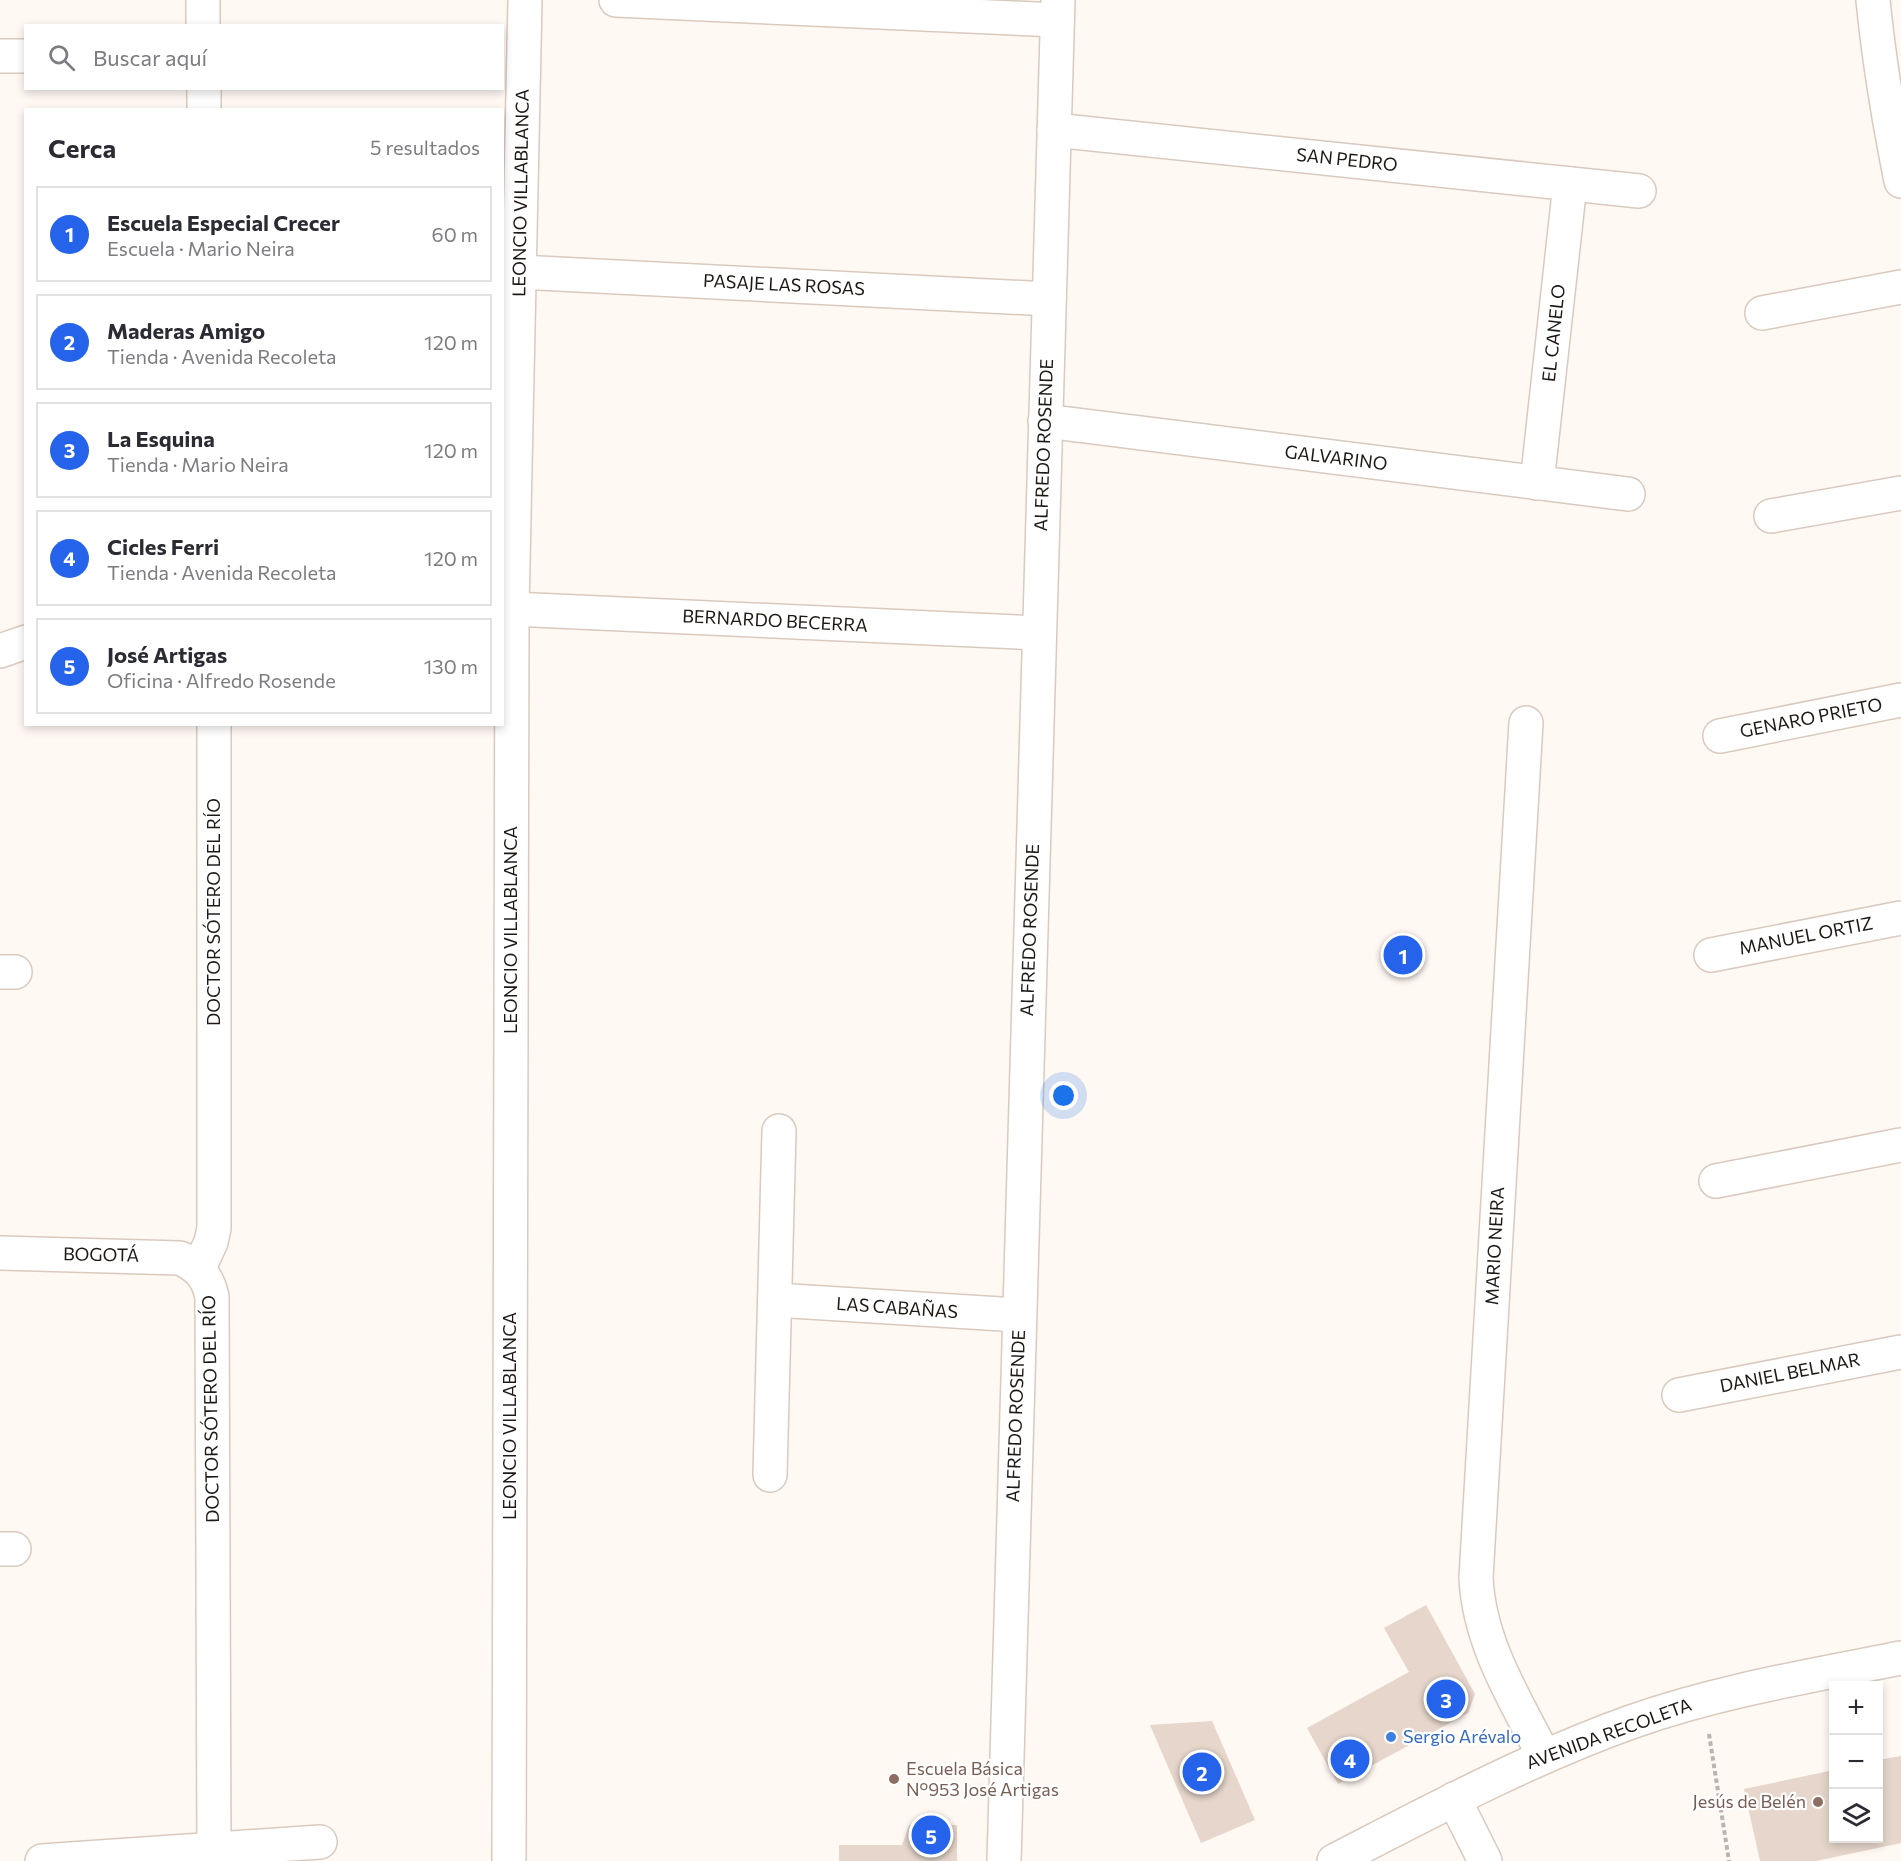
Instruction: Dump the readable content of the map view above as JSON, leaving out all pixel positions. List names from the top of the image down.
{
  "streets": {
    "street": [
      "SAN PEDRO",
      "LEONCIO VILLABLANCA",
      "PASAJE LAS ROSAS",
      "EL CANELO",
      "ALFREDO ROSENDE",
      "GALVARINO",
      "BERNARDO BECERRA",
      "GENARO PRIETO",
      "DOCTOR SÓTERO DEL RÍO",
      "MANUEL ORTIZ",
      "MARIO NEIRA",
      "BOGOTÁ",
      "LAS CABAÑAS",
      "DANIEL BELMAR",
      "AVENIDA RECOLETA"
    ]
  },
  "crossings": [
    ["SAN PEDRO", "EL CANELO"],
    ["SAN PEDRO", "ALFREDO ROSENDE"],
    ["LEONCIO VILLABLANCA", "PASAJE LAS ROSAS"],
    ["LEONCIO VILLABLANCA", "BERNARDO BECERRA"],
    ["PASAJE LAS ROSAS", "ALFREDO ROSENDE"],
    ["EL CANELO", "GALVARINO"],
    ["ALFREDO ROSENDE", "GALVARINO"],
    ["ALFREDO ROSENDE", "BERNARDO BECERRA"],
    ["ALFREDO ROSENDE", "LAS CABAÑAS"],
    ["DOCTOR SÓTERO DEL RÍO", "BOGOTÁ"],
    ["MARIO NEIRA", "AVENIDA RECOLETA"]
  ],
  "places": ["Sergio Arévalo", "Escuela Básica N°953 José Artigas", "Jesús de Belén"],
  "page": {
    "search": "Buscar aquí",
    "heading": ["Cerca", "5 resultados"],
    "list": [
      {
        "mark": "1",
        "name": "Escuela Especial Crecer",
        "note": "Escuela · Mario Neira",
        "value": "60 m"
      },
      {
        "mark": "2",
        "name": "Maderas Amigo",
        "note": "Tienda · Avenida Recoleta",
        "value": "120 m"
      },
      {
        "mark": "3",
        "name": "La Esquina",
        "note": "Tienda · Mario Neira",
        "value": "120 m"
      },
      {
        "mark": "4",
        "name": "Cicles Ferri",
        "note": "Tienda · Avenida Recoleta",
        "value": "120 m"
      },
      {
        "mark": "5",
        "name": "José Artigas",
        "note": "Oficina · Alfredo Rosende",
        "value": "130 m"
      }
    ],
    "pins": [
      "1",
      "3",
      "4",
      "2",
      "5"
    ],
    "map_buttons": ["+", "−"]
  }
}
